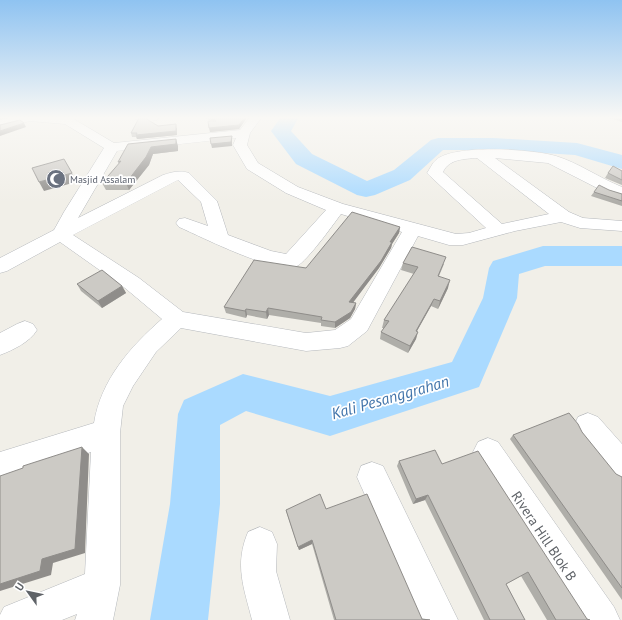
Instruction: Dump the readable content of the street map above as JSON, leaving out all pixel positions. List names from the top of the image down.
{
  "streets": {
    "street": ["Rivera Hill Blok B"]
  },
  "water": ["Kali Pesanggrahan"],
  "places": {
    "mosque": ["Masjid Assalam"]
  },
  "north": "top left"
}
